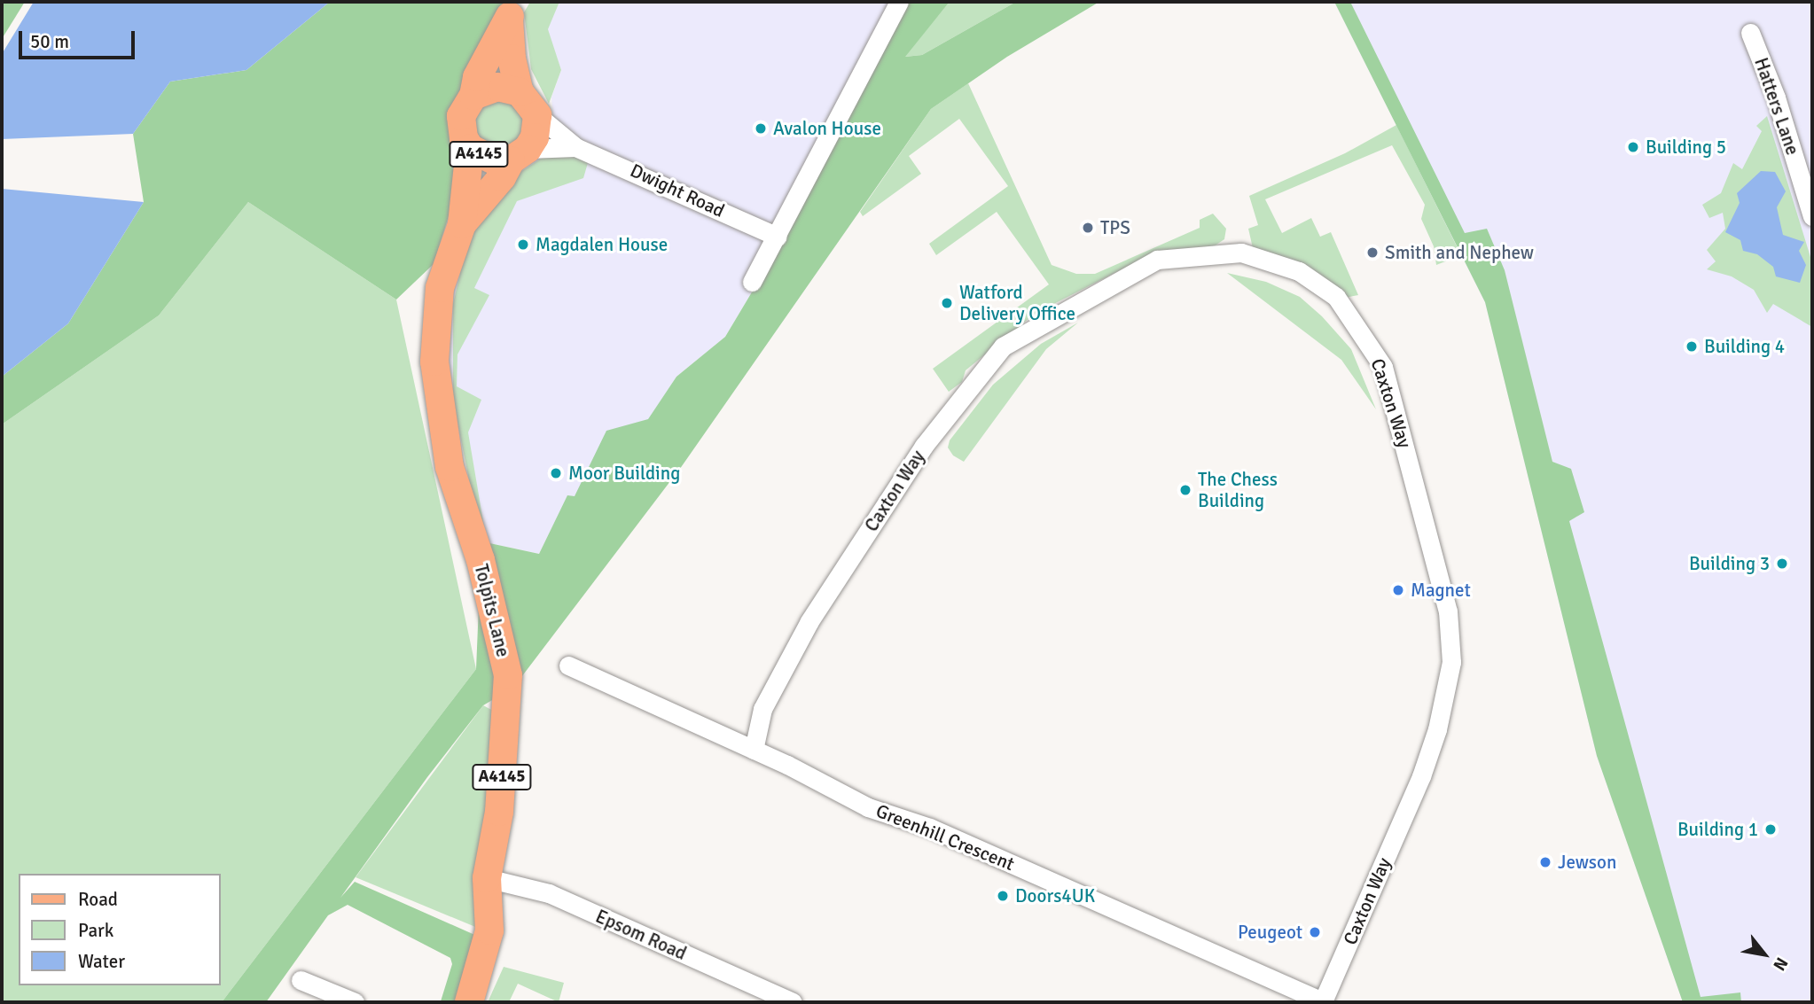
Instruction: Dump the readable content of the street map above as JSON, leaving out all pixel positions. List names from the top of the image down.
{
  "streets": {
    "main road": ["A4145", "Tolpits Lane"],
    "street": [
      "Hatters Lane",
      "Dwight Road",
      "Caxton Way",
      "Greenhill Crescent",
      "Epsom Road"
    ]
  },
  "crossings": [
    ["A4145", "Dwight Road"],
    ["A4145", "Tolpits Lane"],
    ["Dwight Road", "Tolpits Lane"],
    ["Caxton Way", "Greenhill Crescent"],
    ["Tolpits Lane", "Epsom Road"]
  ],
  "places": [
    "Avalon House",
    "Building 5",
    "TPS",
    "Magdalen House",
    "Smith and Nephew",
    "Watford Delivery Office",
    "Building 4",
    "Moor Building",
    "The Chess Building",
    "Building 3",
    "Magnet",
    "Building 1",
    "Jewson",
    "Doors4UK",
    "Peugeot"
  ],
  "legend": ["Road", "Park", "Water"],
  "scale_bar": "50 m",
  "north": "bottom right"
}
